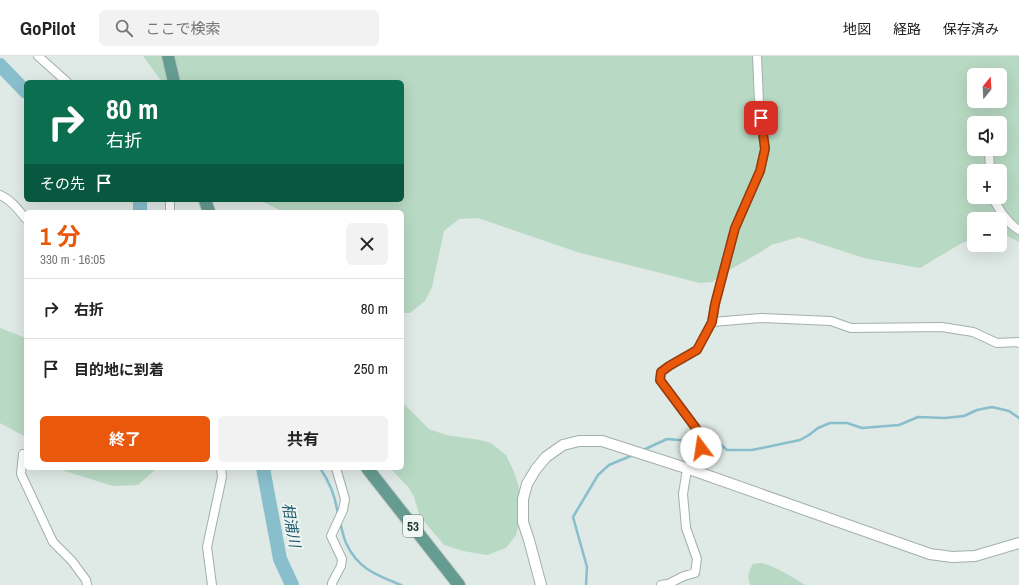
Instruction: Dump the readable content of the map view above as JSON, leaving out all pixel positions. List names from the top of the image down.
{
  "streets": {
    "main road": ["53"]
  },
  "water": ["相浦川"],
  "north": "top",
  "page": {
    "header": "GoPilot",
    "search": "ここで検索",
    "nav": ["地図", "経路", "保存済み"],
    "map_buttons": ["+", "−"],
    "turn": ["80 m", "右折"],
    "then": "その先",
    "heading": ["1 分", "330 m · 16:05"],
    "list": [
      {
        "name": "右折",
        "value": "80 m"
      },
      {
        "name": "目的地に到着",
        "value": "250 m"
      }
    ],
    "buttons": ["終了", "共有"]
  }
}
